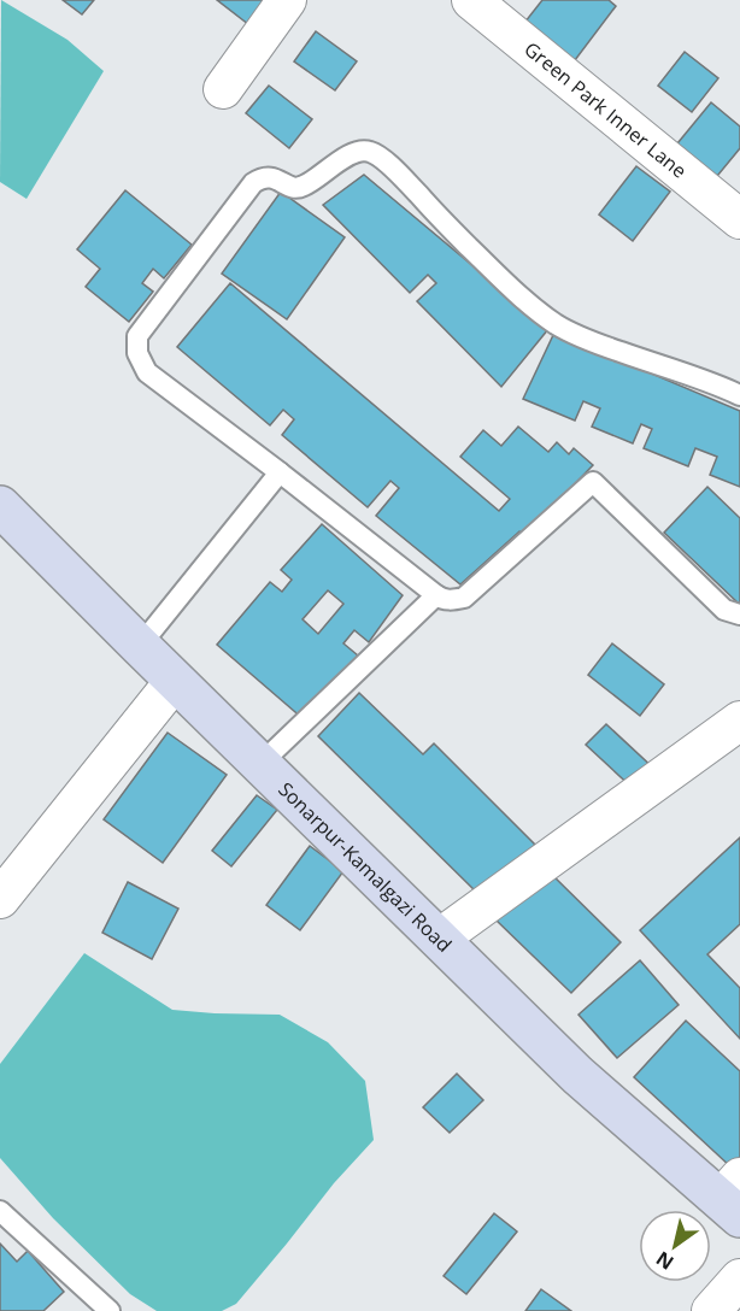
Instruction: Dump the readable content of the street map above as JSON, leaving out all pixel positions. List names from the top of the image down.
{
  "streets": {
    "main road": ["Sonarpur-Kamalgazi Road"],
    "street": ["Green Park Inner Lane"]
  },
  "north": "bottom left"
}
